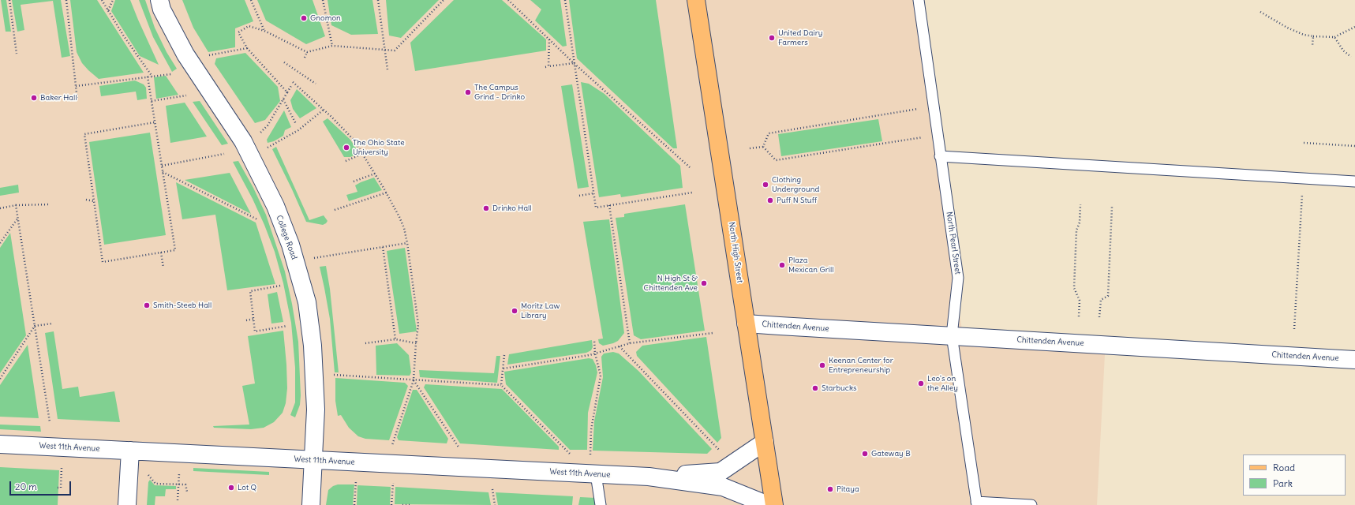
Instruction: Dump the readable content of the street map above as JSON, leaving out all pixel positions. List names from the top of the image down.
{
  "streets": {
    "main road": ["North High Street"],
    "street": ["College Road", "Chittenden Avenue", "West 11th Avenue"],
    "lane": ["North Pearl Street"]
  },
  "crossings": [
    ["College Road", "West 11th Avenue"],
    ["North Pearl Street", "Chittenden Avenue"],
    ["North High Street", "Chittenden Avenue"],
    ["North High Street", "West 11th Avenue"]
  ],
  "places": [
    "Gnomon",
    "United Dairy Farmers",
    "The Campus Grind - Drinko",
    "Baker Hall",
    "The Ohio State University",
    "Clothing Underground",
    "Puff N Stuff",
    "Drinko Hall",
    "Plaza Mexican Grill",
    "N High St & Chittenden Ave",
    "Smith-Steeb Hall",
    "Moritz Law Library",
    "Keenan Center for Entrepreneurship",
    "Leo's on the Alley",
    "Starbucks",
    "Gateway B",
    "Lot Q",
    "Pitaya"
  ],
  "legend": ["Road", "Park"],
  "scale_bar": "20 m"
}
